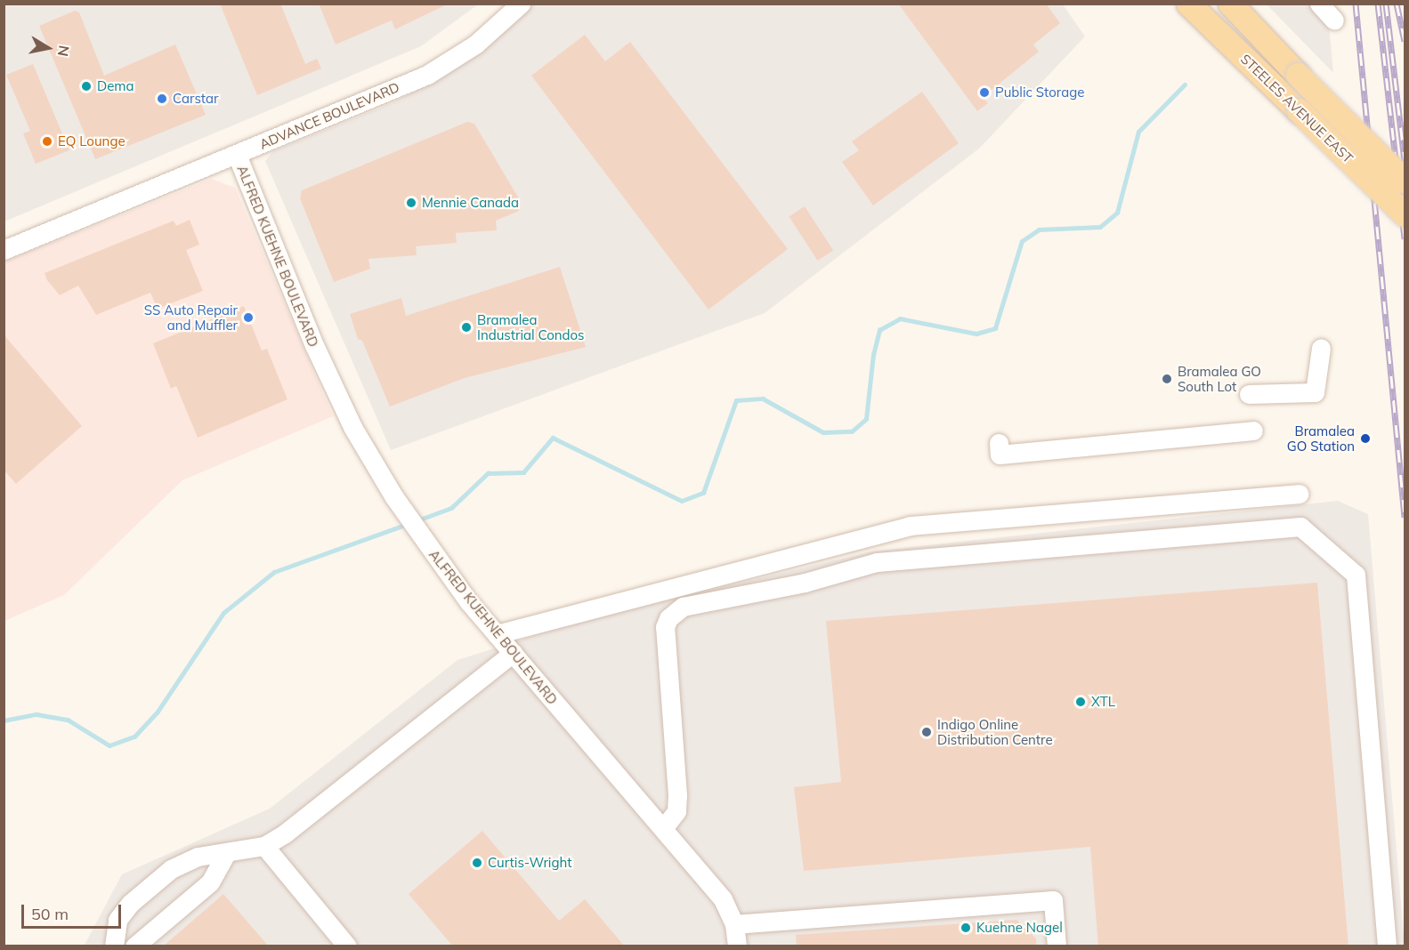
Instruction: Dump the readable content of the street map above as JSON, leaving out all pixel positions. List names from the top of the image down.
{
  "streets": {
    "main road": ["STEELES AVENUE EAST"],
    "street": ["ADVANCE BOULEVARD", "ALFRED KUEHNE BOULEVARD"]
  },
  "crossings": [
    ["ADVANCE BOULEVARD", "ALFRED KUEHNE BOULEVARD"]
  ],
  "places": [
    "Dema",
    "Public Storage",
    "Carstar",
    "EQ Lounge",
    "Mennie Canada",
    "SS Auto Repair and Muffler",
    "Bramalea Industrial Condos",
    "Bramalea GO South Lot",
    "Bramalea GO Station",
    "XTL",
    "Indigo Online Distribution Centre",
    "Curtis-Wright",
    "Kuehne Nagel"
  ],
  "scale_bar": "50 m",
  "north": "right"
}
